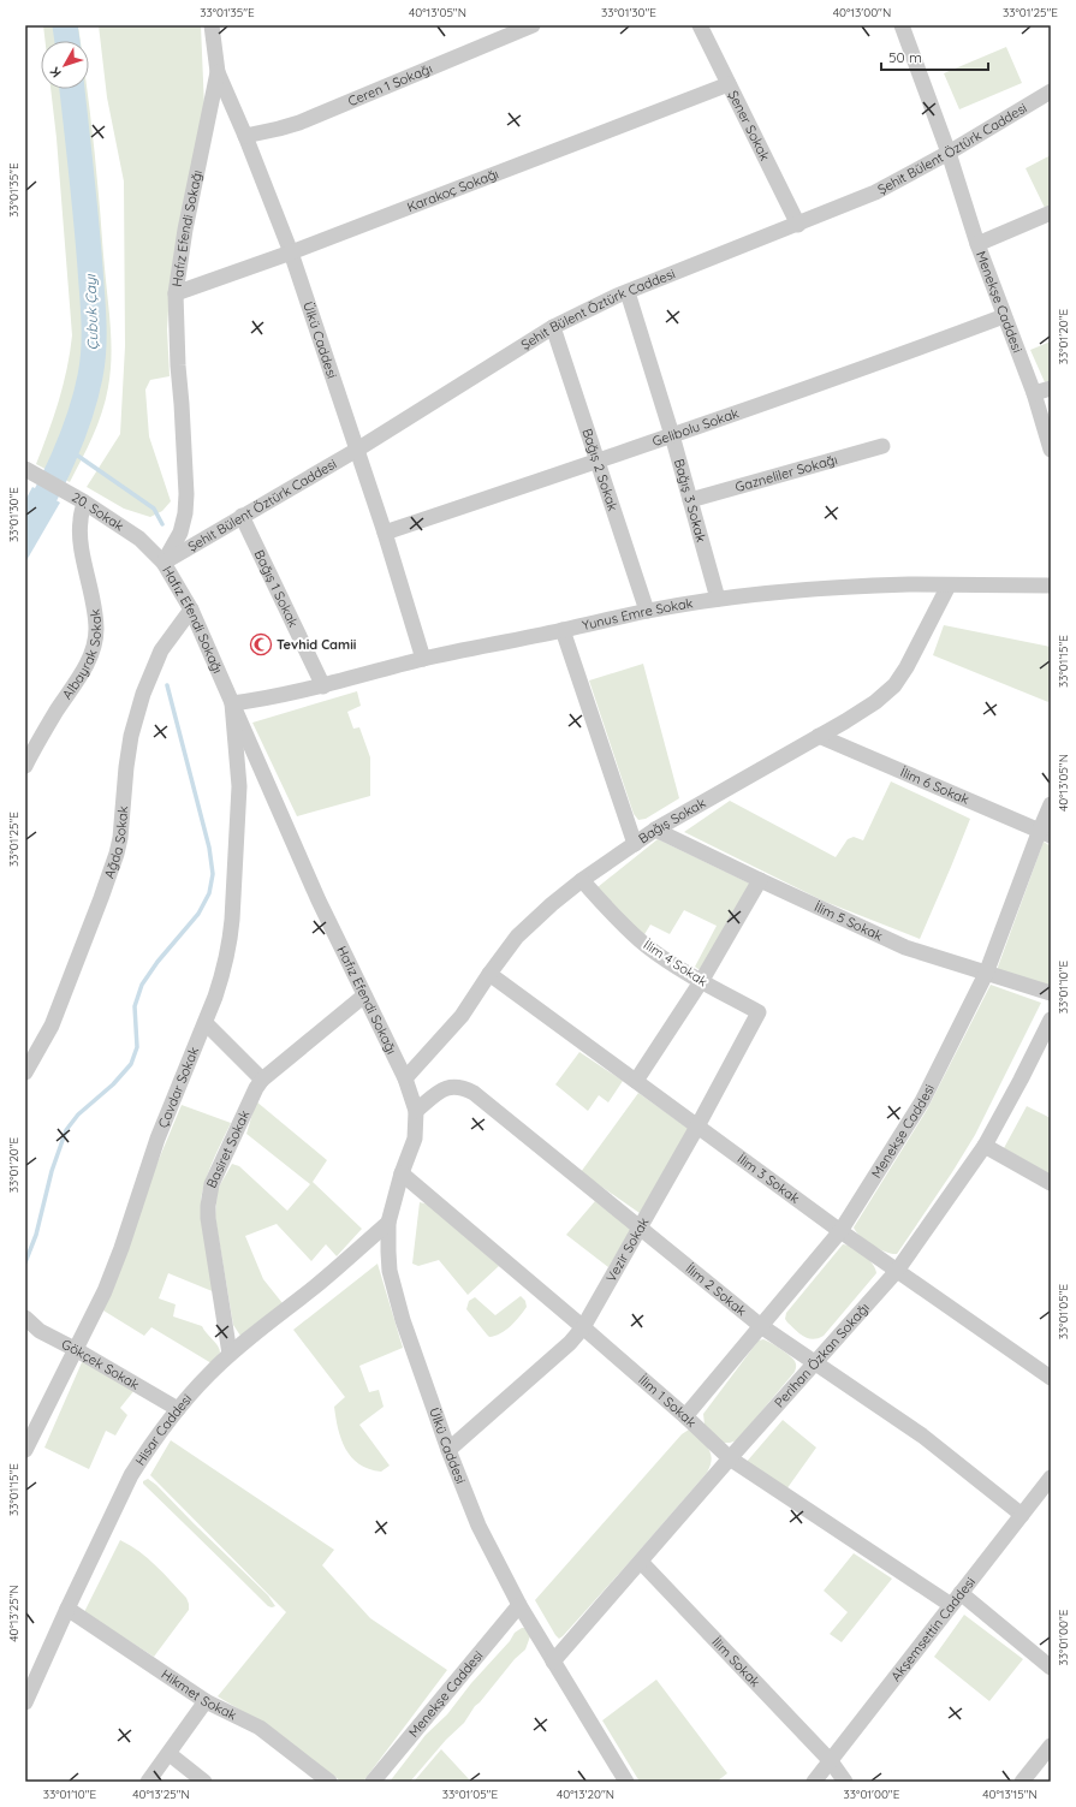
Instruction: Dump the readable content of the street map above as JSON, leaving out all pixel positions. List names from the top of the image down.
{
  "streets": {
    "street": [
      "Ceren 1 Sokağı",
      "Şener Sokak",
      "Şehit Bülent Öztürk Caddesi",
      "Karakoç Sokağı",
      "Hafız Efendi Sokağı",
      "Menekşe Caddesi",
      "Ülkü Caddesi",
      "Gelibolu Sokak",
      "Bağış 2 Sokak",
      "Gazneliler Sokağı",
      "Bağış 3 Sokak",
      "20. Sokak",
      "Bağış 1 Sokak",
      "Yunus Emre Sokak",
      "Albayrak Sokak",
      "İlim 6 Sokak",
      "Bağış Sokak",
      "Ağda Sokak",
      "İlim 5 Sokak",
      "İlim 4 Sokak",
      "Çavdar Sokak",
      "Basiret Sokak",
      "İlim 3 Sokak",
      "Vezir Sokak",
      "İlim 2 Sokak",
      "Perihan Özkan Sokağı",
      "Gökçek Sokak",
      "İlim 1 Sokak",
      "Hisar Caddesi",
      "Akşemsettin Caddesi",
      "İlim Sokak",
      "Hikmet Sokak"
    ]
  },
  "crossings": [
    ["Ceren 1 Sokağı", "Ülkü Caddesi"],
    ["Şener Sokak", "Şehit Bülent Öztürk Caddesi"],
    ["Şener Sokak", "Karakoç Sokağı"],
    ["Şehit Bülent Öztürk Caddesi", "Hafız Efendi Sokağı"],
    ["Şehit Bülent Öztürk Caddesi", "Menekşe Caddesi"],
    ["Şehit Bülent Öztürk Caddesi", "Ülkü Caddesi"],
    ["Şehit Bülent Öztürk Caddesi", "Bağış 2 Sokak"],
    ["Şehit Bülent Öztürk Caddesi", "Bağış 3 Sokak"],
    ["Şehit Bülent Öztürk Caddesi", "20. Sokak"],
    ["Şehit Bülent Öztürk Caddesi", "Bağış 1 Sokak"],
    ["Karakoç Sokağı", "Hafız Efendi Sokağı"],
    ["Karakoç Sokağı", "Ülkü Caddesi"],
    ["Hafız Efendi Sokağı", "Ülkü Caddesi"],
    ["Hafız Efendi Sokağı", "20. Sokak"],
    ["Hafız Efendi Sokağı", "Yunus Emre Sokak"],
    ["Hafız Efendi Sokağı", "Bağış Sokak"],
    ["Hafız Efendi Sokağı", "Ağda Sokak"],
    ["Hafız Efendi Sokağı", "Çavdar Sokak"],
    ["Hafız Efendi Sokağı", "Basiret Sokak"],
    ["Menekşe Caddesi", "Ülkü Caddesi"],
    ["Menekşe Caddesi", "Gelibolu Sokak"],
    ["Menekşe Caddesi", "İlim 6 Sokak"],
    ["Menekşe Caddesi", "İlim 5 Sokak"],
    ["Menekşe Caddesi", "İlim 3 Sokak"],
    ["Menekşe Caddesi", "İlim 2 Sokak"],
    ["Menekşe Caddesi", "İlim 1 Sokak"],
    ["Ülkü Caddesi", "Gelibolu Sokak"],
    ["Ülkü Caddesi", "Yunus Emre Sokak"],
    ["Ülkü Caddesi", "Bağış Sokak"],
    ["Ülkü Caddesi", "Vezir Sokak"],
    ["Ülkü Caddesi", "İlim 2 Sokak"],
    ["Ülkü Caddesi", "Perihan Özkan Sokağı"],
    ["Ülkü Caddesi", "İlim 1 Sokak"],
    ["Ülkü Caddesi", "Hisar Caddesi"],
    ["Gelibolu Sokak", "Bağış 2 Sokak"],
    ["Gelibolu Sokak", "Bağış 3 Sokak"],
    ["Bağış 2 Sokak", "Yunus Emre Sokak"],
    ["Gazneliler Sokağı", "Bağış 3 Sokak"],
    ["Bağış 3 Sokak", "Yunus Emre Sokak"],
    ["20. Sokak", "Albayrak Sokak"],
    ["Bağış 1 Sokak", "Yunus Emre Sokak"],
    ["Yunus Emre Sokak", "Bağış Sokak"],
    ["Yunus Emre Sokak", "Çavdar Sokak"],
    ["İlim 6 Sokak", "Bağış Sokak"],
    ["Bağış Sokak", "İlim 5 Sokak"],
    ["Bağış Sokak", "İlim 4 Sokak"],
    ["Bağış Sokak", "İlim 3 Sokak"],
    ["İlim 4 Sokak", "Vezir Sokak"],
    ["Çavdar Sokak", "Gökçek Sokak"],
    ["Basiret Sokak", "Hisar Caddesi"],
    ["İlim 3 Sokak", "Vezir Sokak"],
    ["İlim 3 Sokak", "Perihan Özkan Sokağı"],
    ["Vezir Sokak", "İlim 2 Sokak"],
    ["Vezir Sokak", "İlim 1 Sokak"],
    ["İlim 2 Sokak", "Perihan Özkan Sokağı"],
    ["İlim 2 Sokak", "Akşemsettin Caddesi"],
    ["Perihan Özkan Sokağı", "İlim 1 Sokak"],
    ["Perihan Özkan Sokağı", "İlim Sokak"],
    ["Gökçek Sokak", "Hisar Caddesi"],
    ["İlim 1 Sokak", "Akşemsettin Caddesi"],
    ["Hisar Caddesi", "Hikmet Sokak"],
    ["Akşemsettin Caddesi", "İlim Sokak"]
  ],
  "water": ["Çubuk Çayı"],
  "places": {
    "mosque": ["Tevhid Camii"]
  },
  "scale_bar": "50 m",
  "north": "bottom left",
  "coordinates": [
    "33°01'35\"E",
    "40°13'05\"N",
    "33°01'30\"E",
    "40°13'00\"N",
    "33°01'25\"E",
    "33°01'20\"E",
    "33°01'15\"E",
    "33°01'10\"E",
    "33°01'05\"E",
    "40°13'25\"N",
    "33°01'00\"E",
    "40°13'20\"N",
    "40°13'15\"N"
  ]
}
